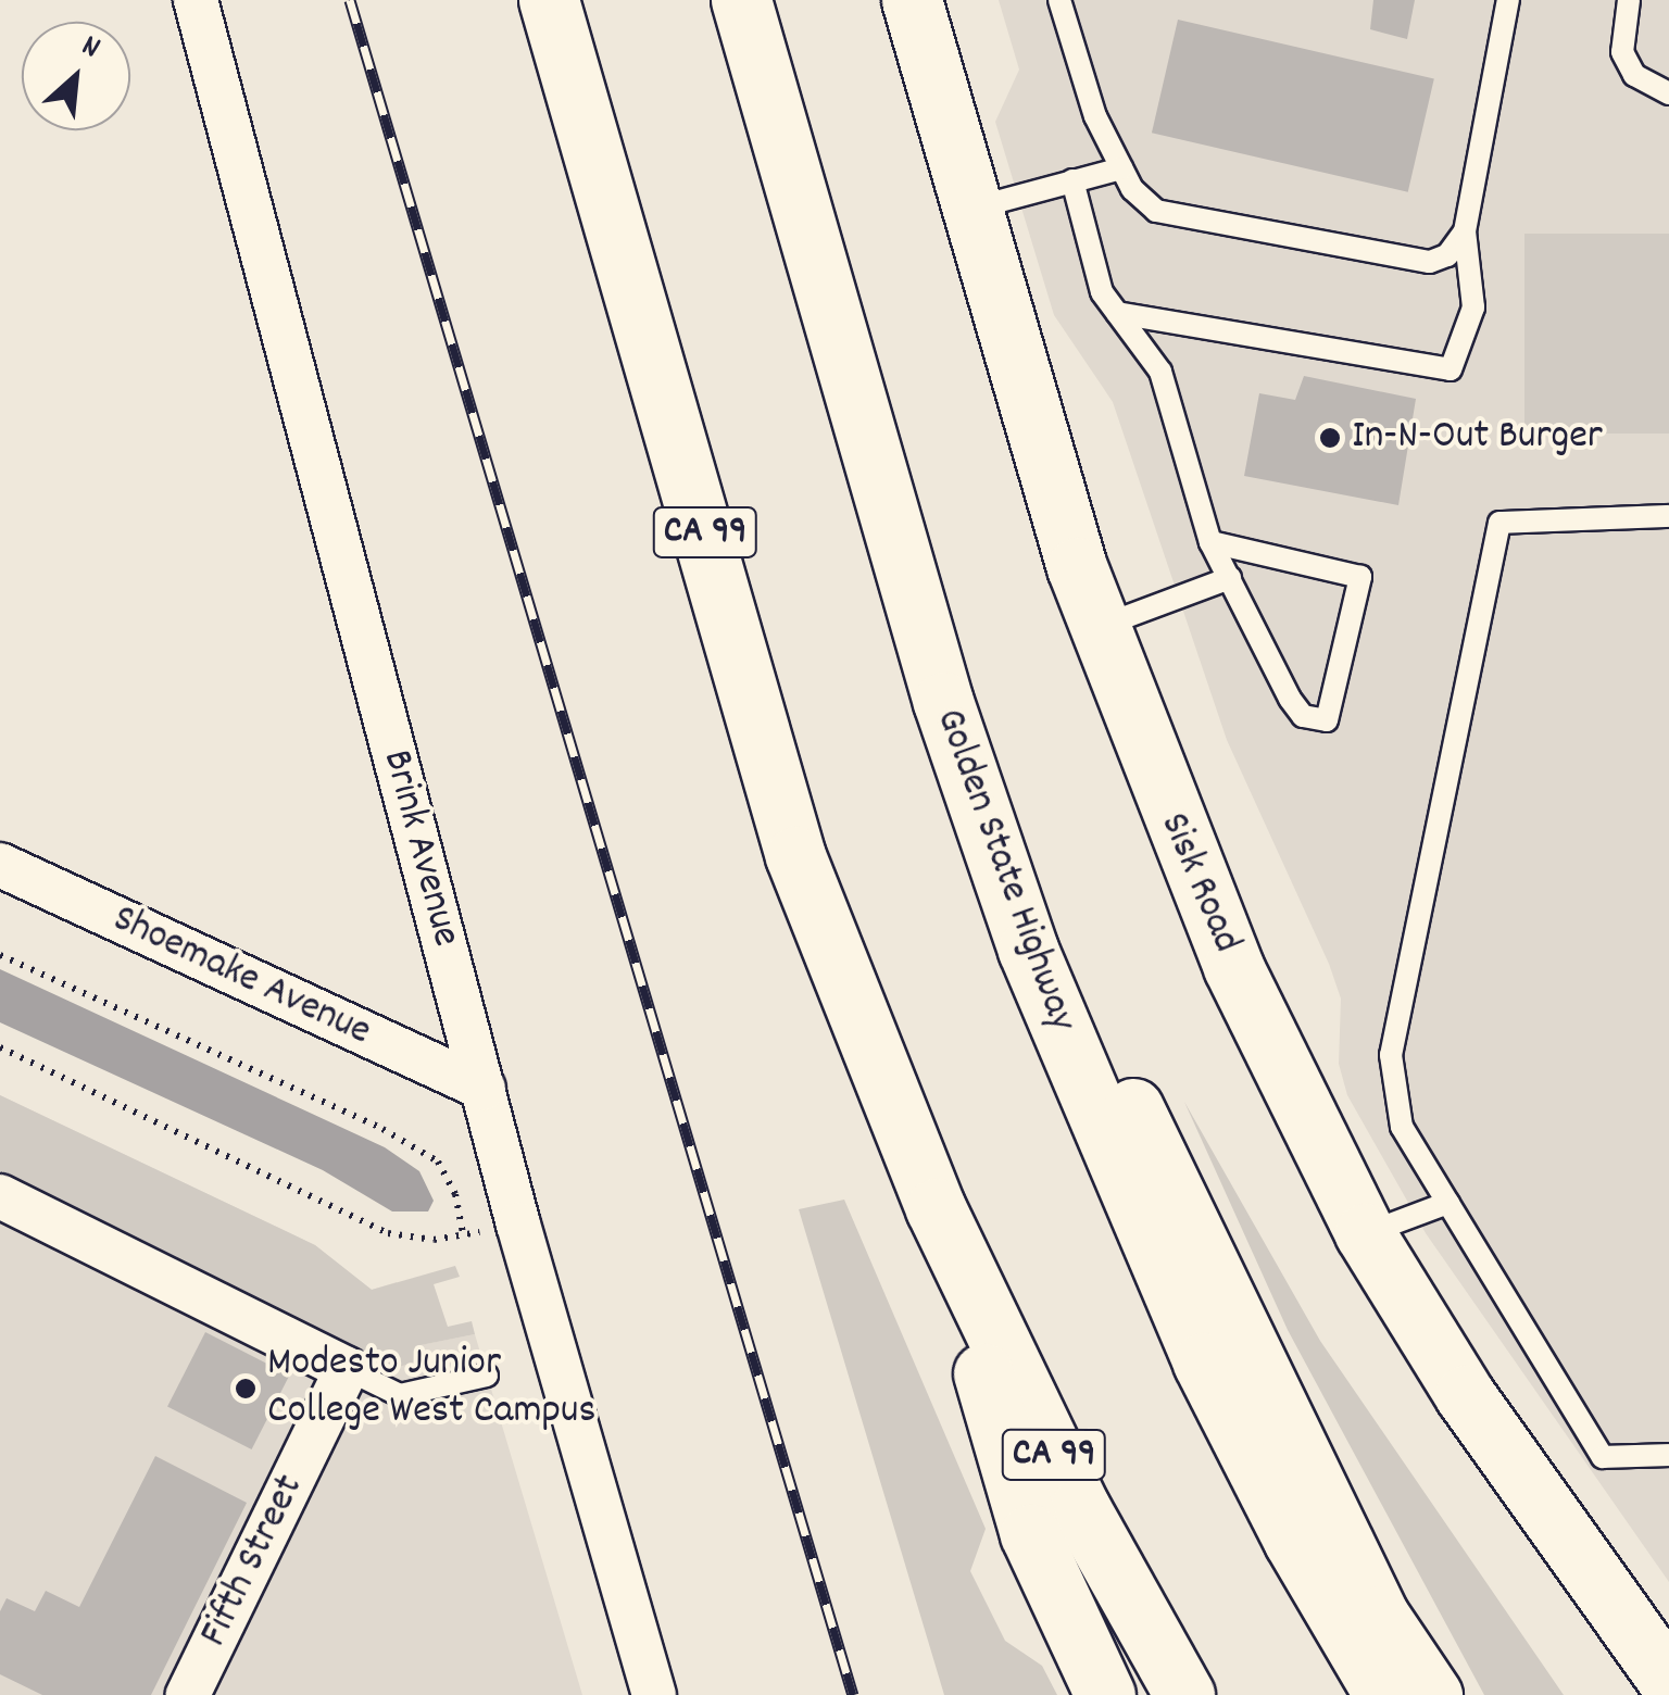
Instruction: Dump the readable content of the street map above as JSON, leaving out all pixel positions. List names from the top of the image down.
{
  "streets": {
    "main road": ["CA 99", "Golden State Highway", "Sisk Road"],
    "street": ["Brink Avenue", "Shoemake Avenue", "Fifth Street"]
  },
  "crossings": [
    ["Brink Avenue", "Shoemake Avenue"]
  ],
  "places": ["In-N-Out Burger", "Modesto Junior College West Campus"],
  "north": "top right"
}
